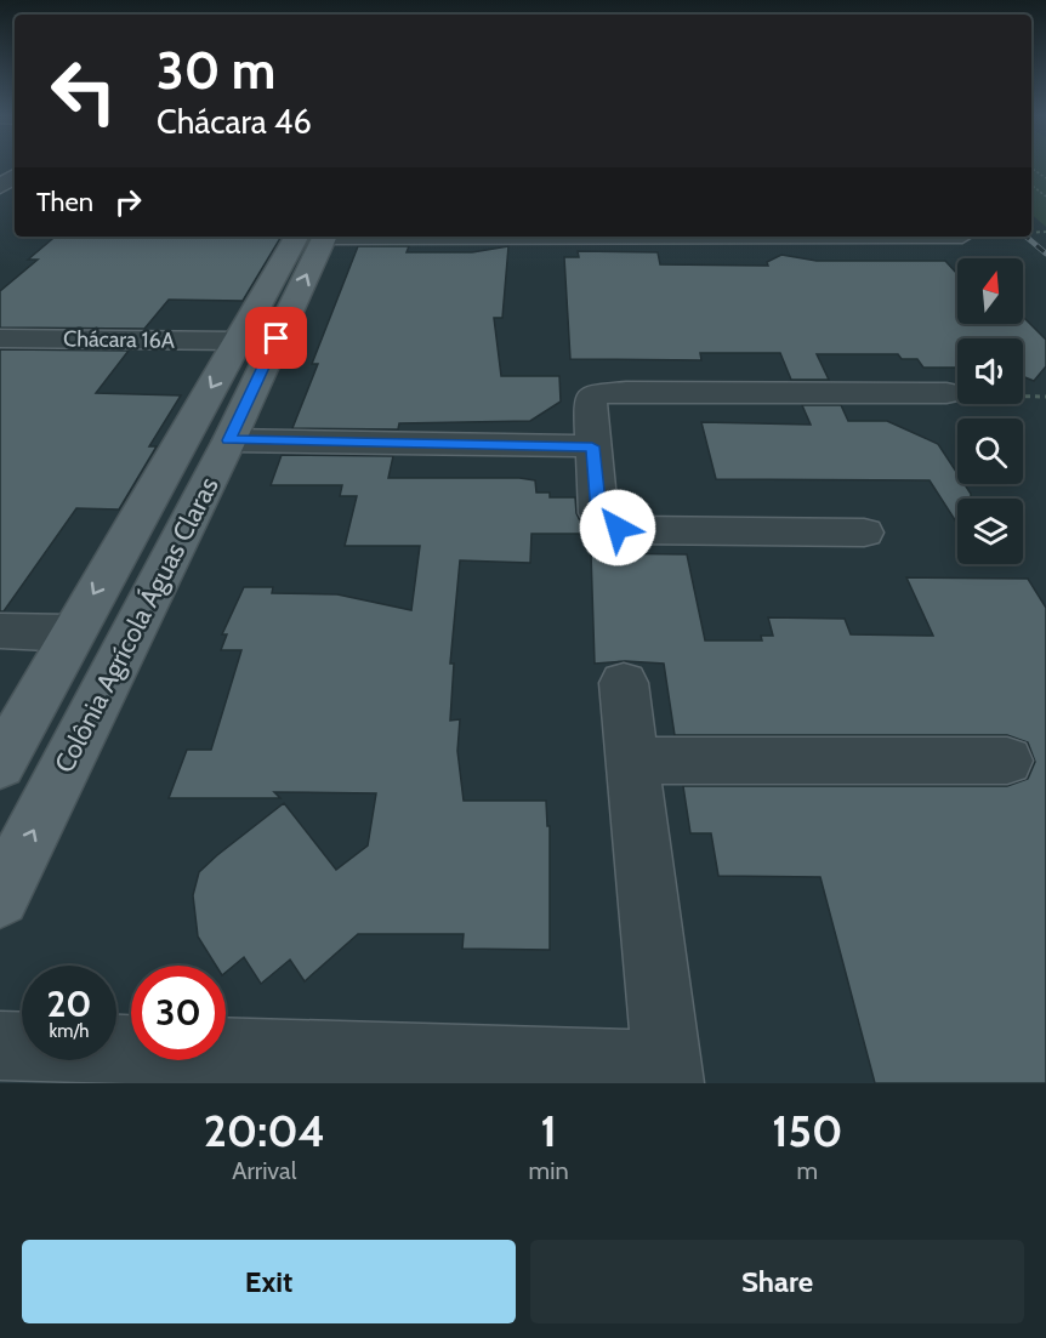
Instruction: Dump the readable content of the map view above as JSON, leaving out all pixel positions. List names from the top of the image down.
{
  "streets": {
    "main road": ["Colônia Agrícola Águas Claras"],
    "street": ["Chácara 16A"]
  },
  "crossings": [
    ["Chácara 16A", "Colônia Agrícola Águas Claras"]
  ],
  "north": "top",
  "page": {
    "turn": ["30 m", "Chácara 46"],
    "then": "Then",
    "speed": "20 km/h",
    "limit": "30",
    "eta": [
      "20:04",
      "Arrival",
      "1",
      "min",
      "150",
      "m"
    ],
    "buttons": ["Exit", "Share"]
  }
}
